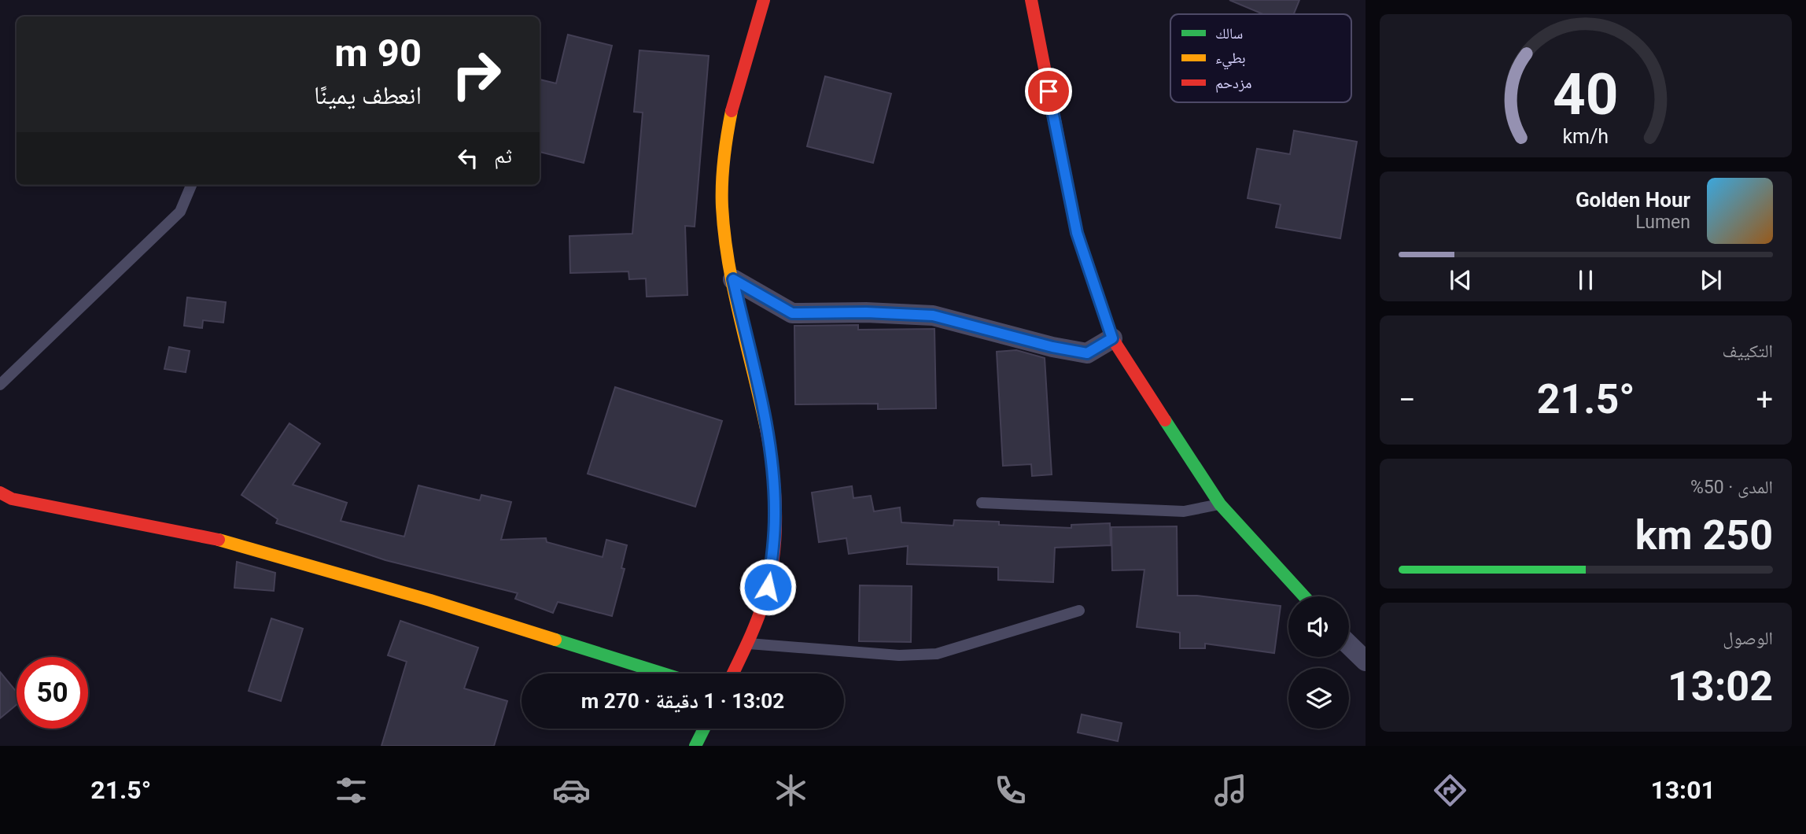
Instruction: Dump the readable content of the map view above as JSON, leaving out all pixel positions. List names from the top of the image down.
{
  "legend": ["سالك", "بطيء", "مزدحم"],
  "page": {
    "turn": ["90 m", "انعطف يمينًا"],
    "then": "ثم",
    "song": ["Golden Hour", "Lumen"],
    "tile": [
      "التكييف",
      ["المدى · 50%", "250 km"],
      ["الوصول", "13:02"]
    ],
    "heat": ["−", "21.5°", "+"],
    "limit": "50",
    "trip": "13:02 · 1 دقيقة · 270 m",
    "tabs": ["13:01", "21.5°"],
    "gauge": ["40", "km/h"]
  }
}
